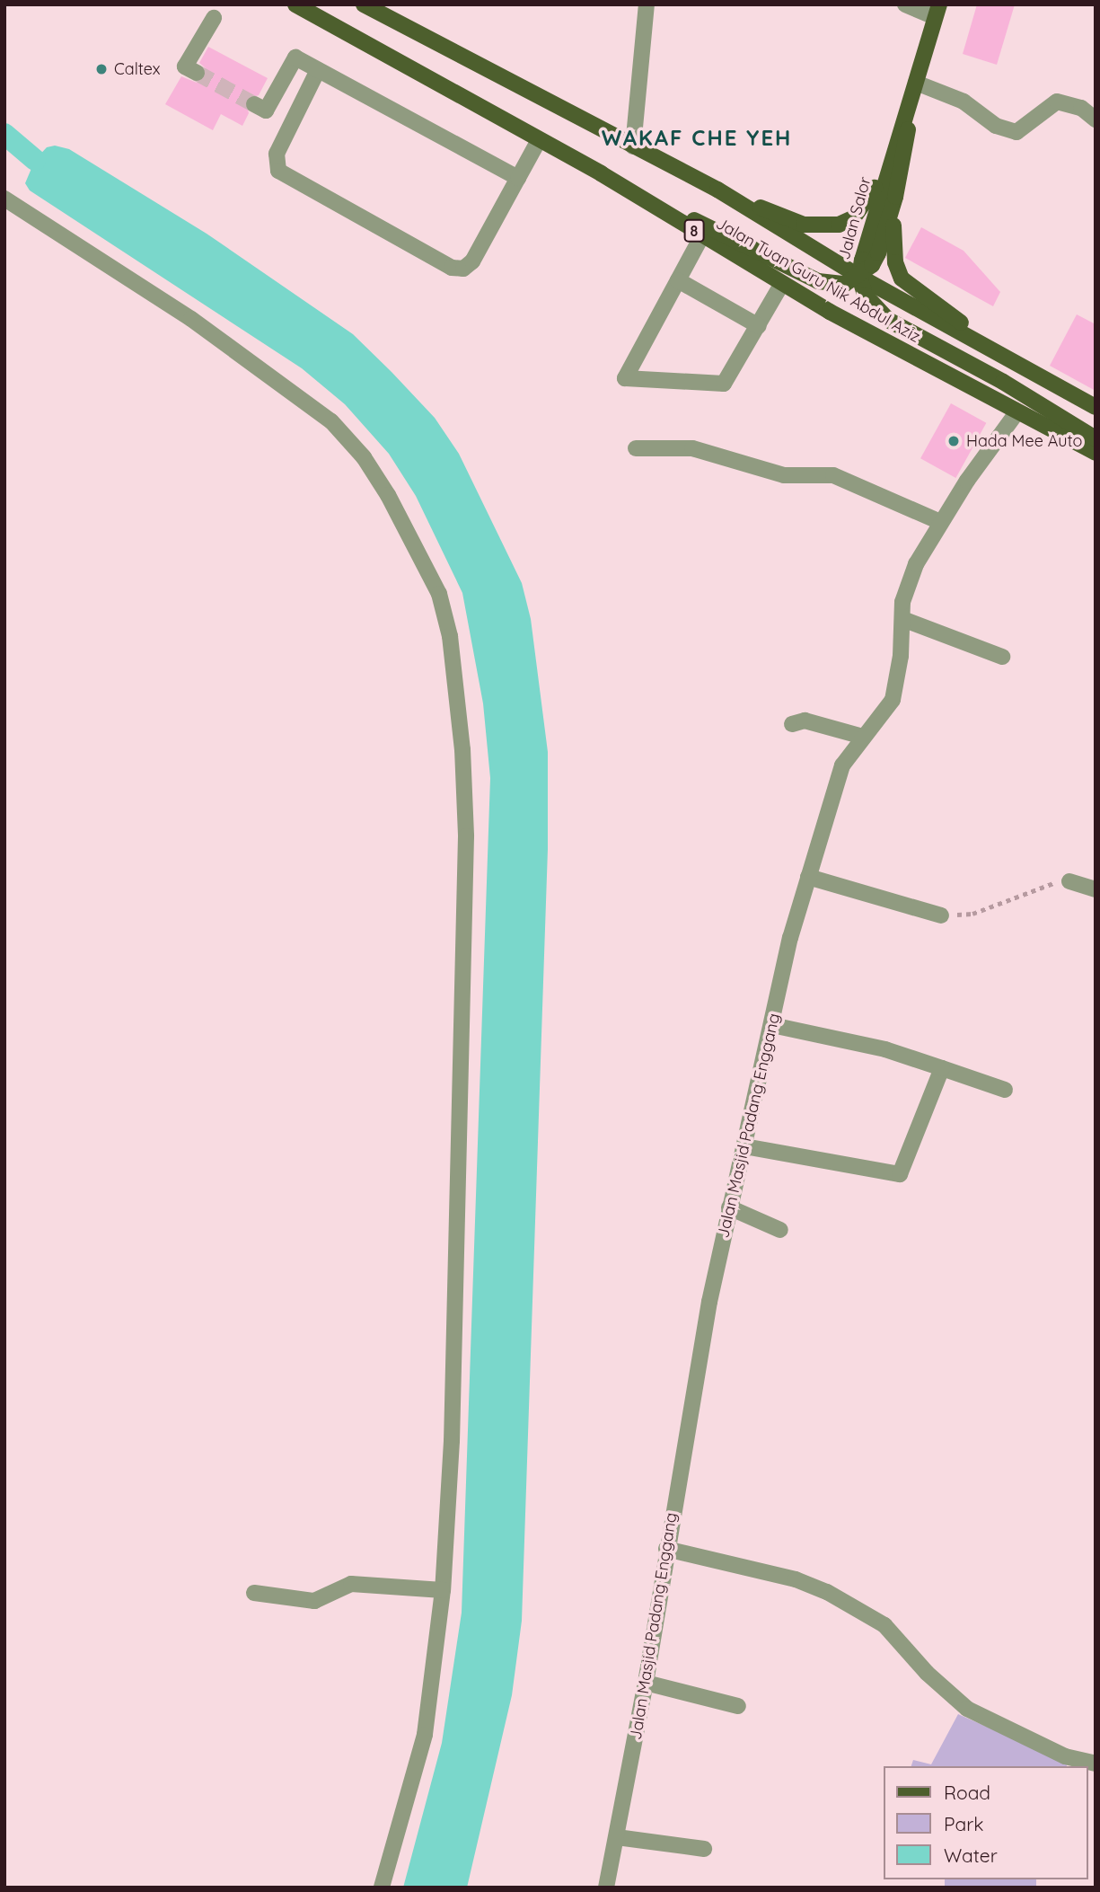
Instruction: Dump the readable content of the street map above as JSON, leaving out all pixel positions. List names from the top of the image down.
{
  "streets": {
    "main road": ["Jalan Salor", "8", "Jalan Tuan Guru Nik Abdul Aziz"],
    "street": ["Jalan Masjid Padang Enggang"]
  },
  "crossings": [
    ["Jalan Salor", "Jalan Tuan Guru Nik Abdul Aziz"],
    ["Jalan Tuan Guru Nik Abdul Aziz", "Jalan Masjid Padang Enggang"]
  ],
  "districts": ["WAKAF CHE YEH"],
  "places": ["Caltex", "Hada Mee Auto"],
  "legend": ["Road", "Park", "Water"]
}
